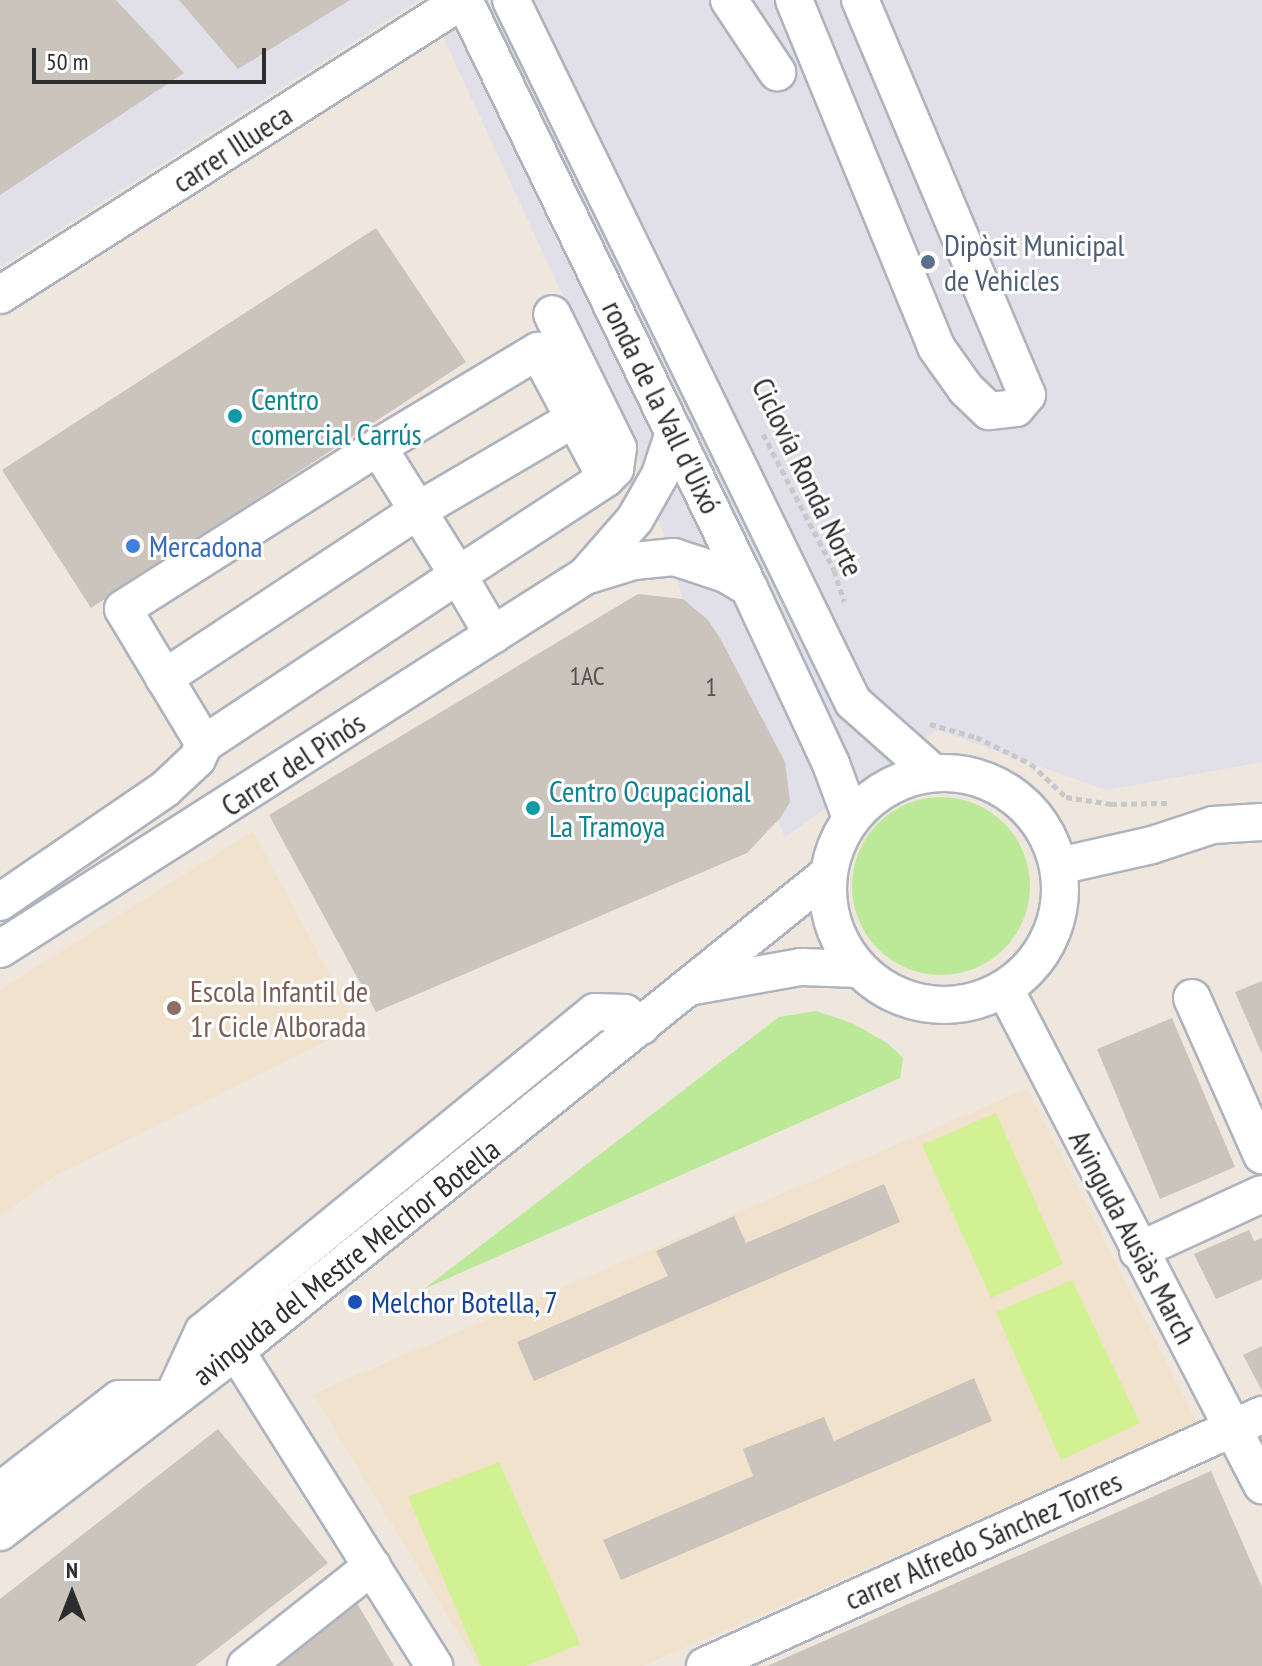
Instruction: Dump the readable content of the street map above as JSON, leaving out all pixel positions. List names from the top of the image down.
{
  "streets": {
    "street": [
      "carrer Illueca",
      "ronda de la Vall d'Uixó",
      "Carrer del Pinós",
      "Avinguda Ausiàs March",
      "avinguda del Mestre Melchor Botella",
      "carrer Alfredo Sánchez Torres"
    ],
    "path": ["Ciclovía Ronda Norte"]
  },
  "crossings": [
    ["carrer Illueca", "ronda de la Vall d'Uixó"],
    ["ronda de la Vall d'Uixó", "Carrer del Pinós"],
    ["ronda de la Vall d'Uixó", "Avinguda Ausiàs March"],
    ["ronda de la Vall d'Uixó", "avinguda del Mestre Melchor Botella"],
    ["Avinguda Ausiàs March", "avinguda del Mestre Melchor Botella"],
    ["Avinguda Ausiàs March", "carrer Alfredo Sánchez Torres"]
  ],
  "places": [
    "Dipòsit Municipal de Vehicles",
    "Centro comercial Carrús",
    "Mercadona",
    "Centro Ocupacional La Tramoya",
    "Escola Infantil de 1r Cicle Alborada",
    "Melchor Botella, 7"
  ],
  "house_numbers": ["1AC", "1"],
  "scale_bar": "50 m",
  "north": "top"
}
